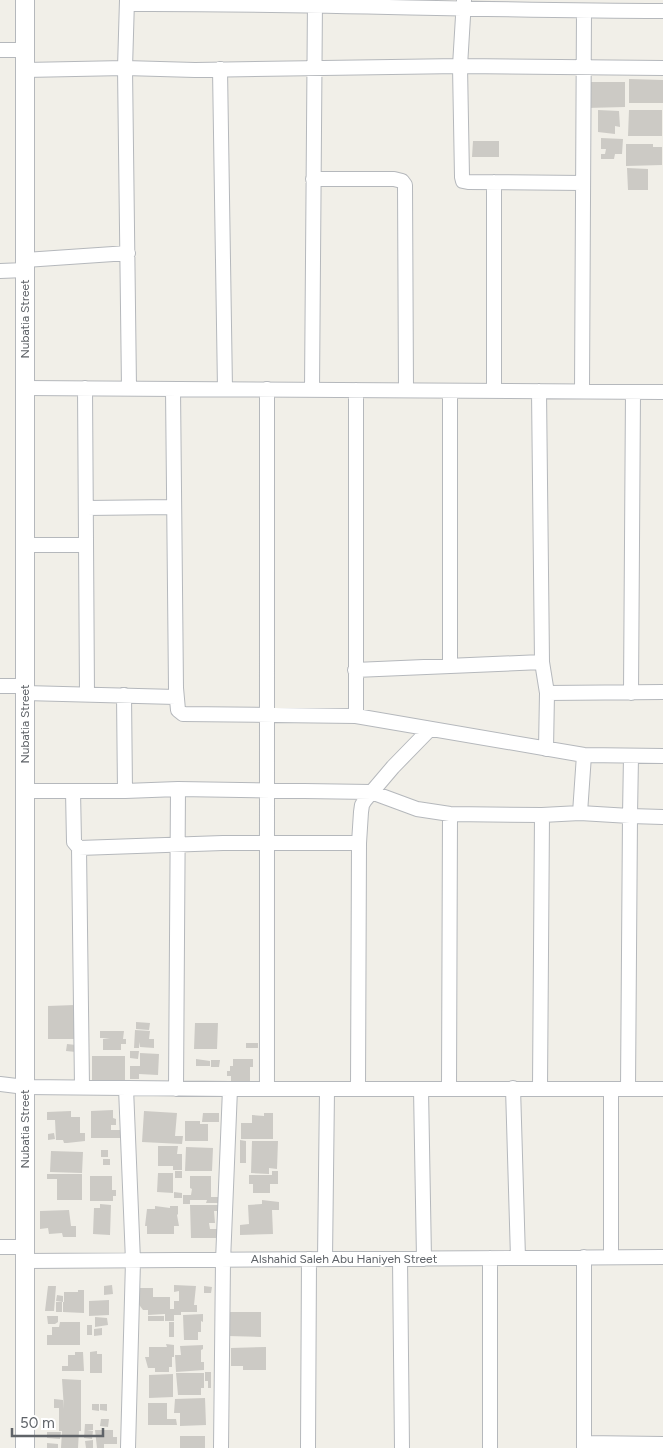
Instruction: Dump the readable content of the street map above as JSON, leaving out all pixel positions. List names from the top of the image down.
{
  "streets": {
    "street": ["Nubatia Street", "Alshahid Saleh Abu Haniyeh Street"]
  },
  "crossings": [
    ["Nubatia Street", "Alshahid Saleh Abu Haniyeh Street"]
  ],
  "scale_bar": "50 m"
}
